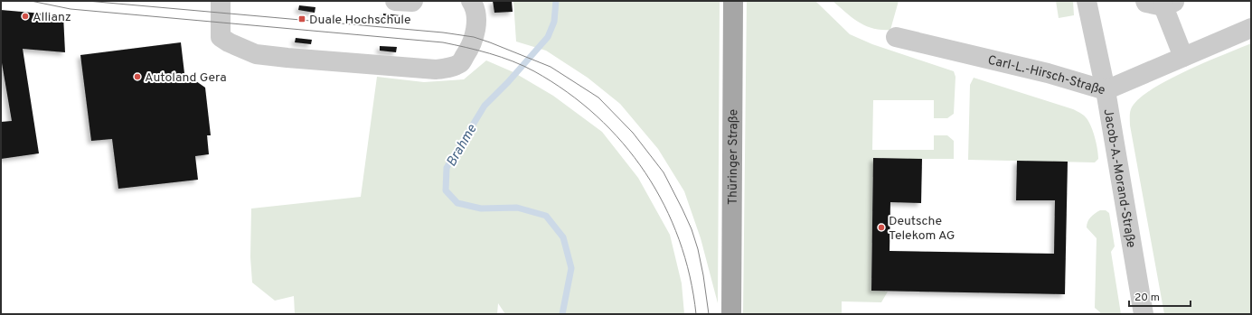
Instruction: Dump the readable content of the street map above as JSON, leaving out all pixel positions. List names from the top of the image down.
{
  "streets": {
    "main road": ["Thüringer Straße"],
    "street": ["Carl-L.-Hirsch-Straße", "Jacob-A.-Morand-Straße"]
  },
  "crossings": [
    ["Carl-L.-Hirsch-Straße", "Jacob-A.-Morand-Straße"]
  ],
  "water": ["Brahme"],
  "places": {
    "other": ["Allianz", "Autoland Gera", "Deutsche Telekom AG"],
    "transit": ["Duale Hochschule"]
  },
  "scale_bar": "20 m"
}
